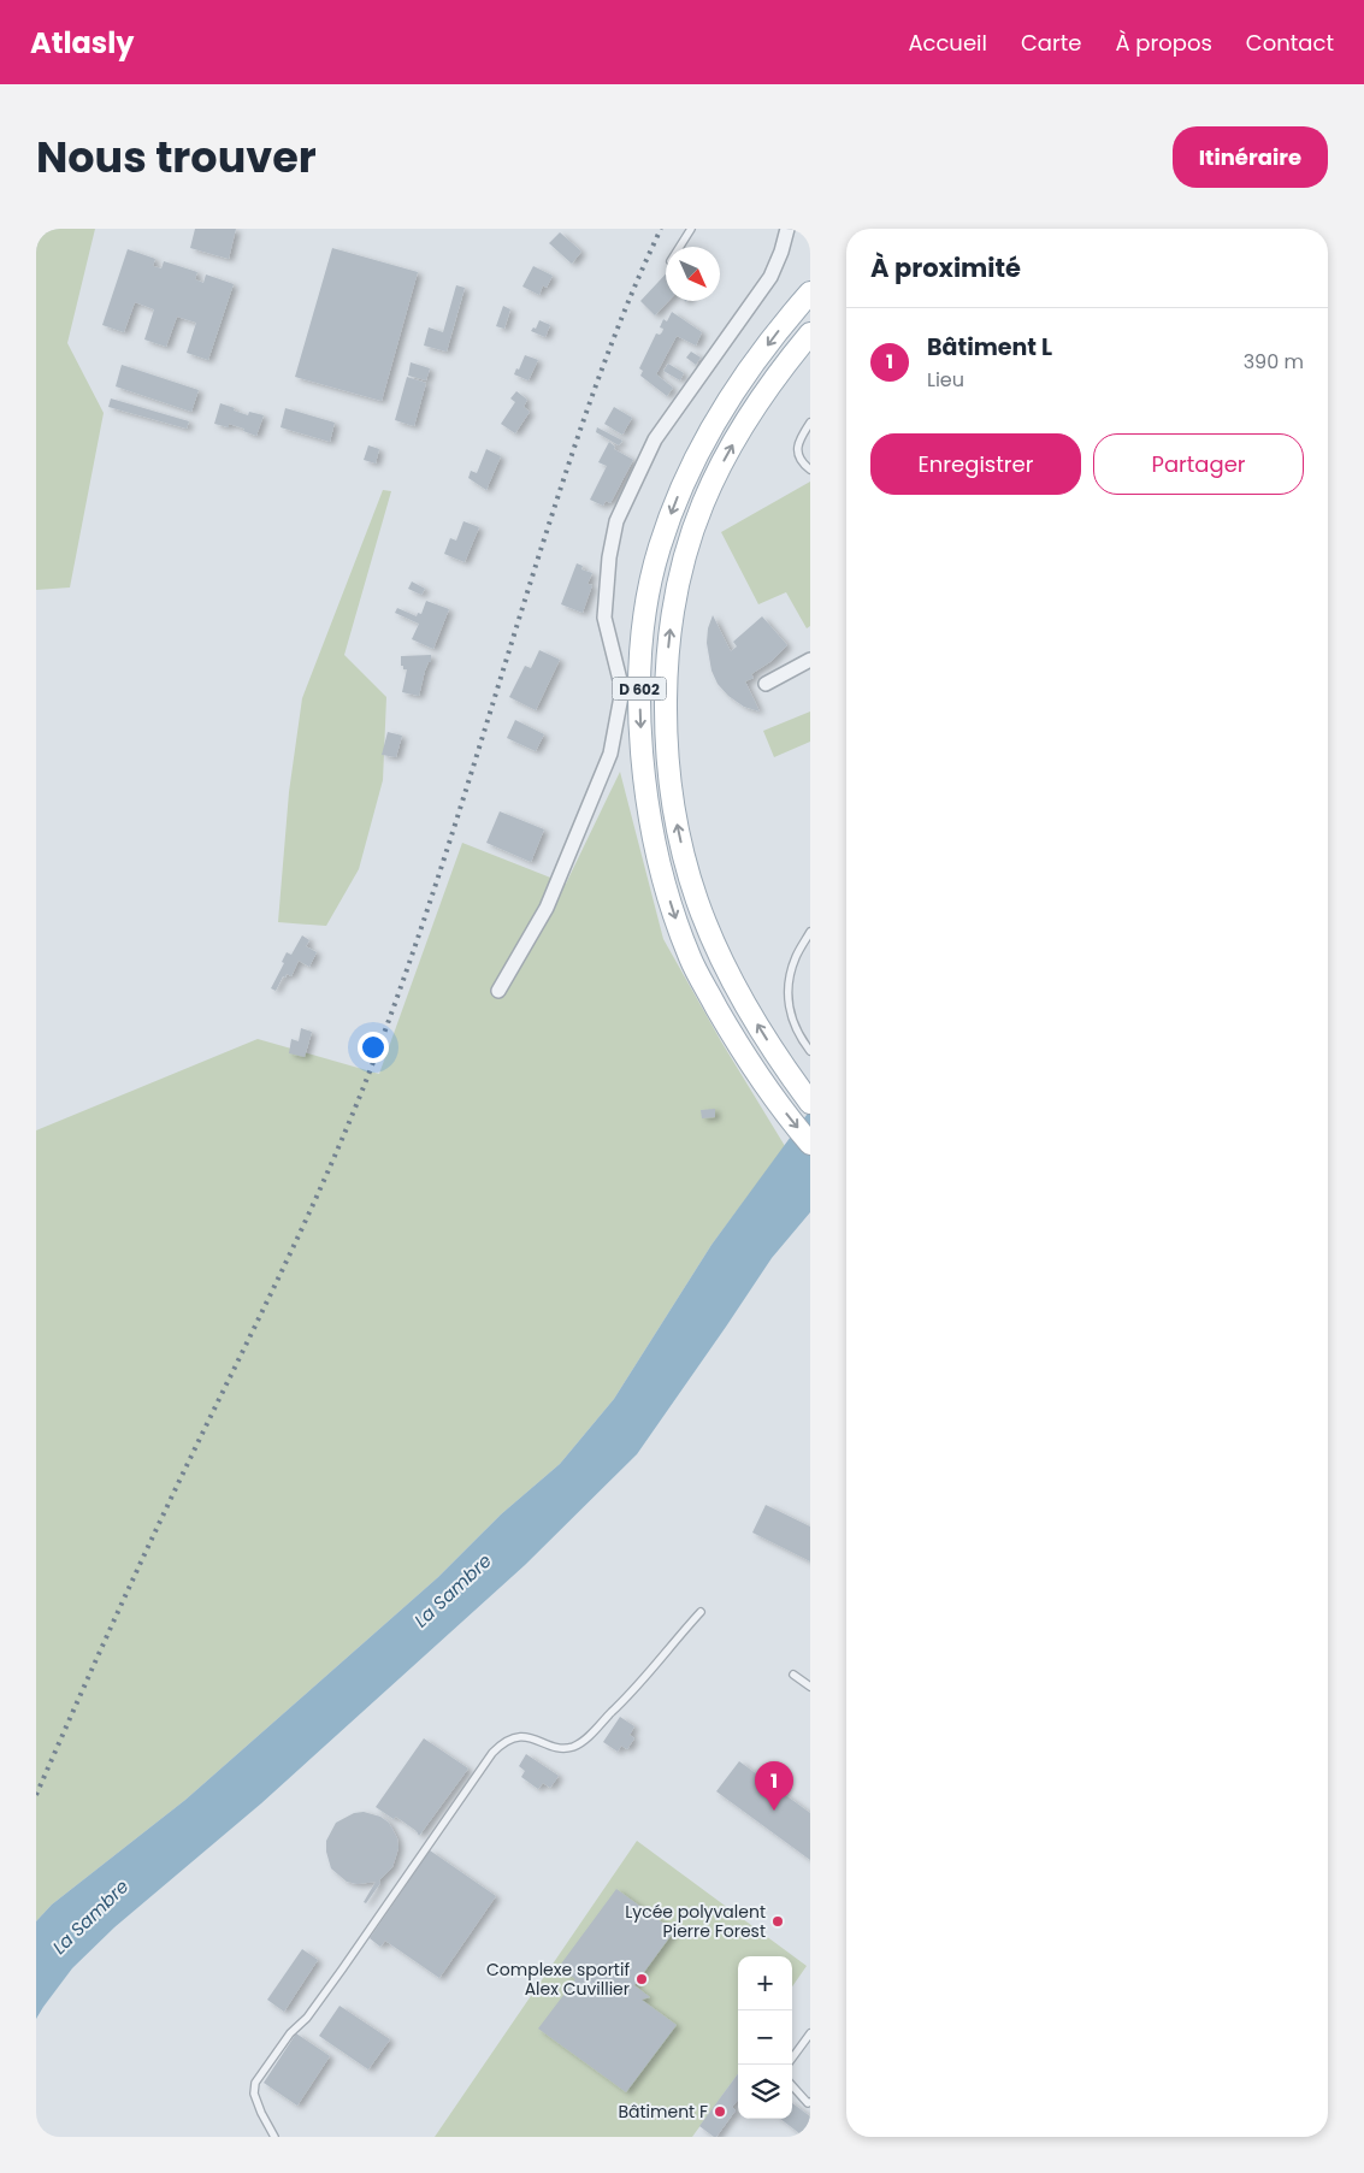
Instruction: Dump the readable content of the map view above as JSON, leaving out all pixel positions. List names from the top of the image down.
{
  "streets": {
    "main road": ["D 602"]
  },
  "water": ["La Sambre"],
  "places": ["Lycée polyvalent Pierre Forest", "Complexe sportif Alex Cuvillier", "Bâtiment F"],
  "north": "bottom right",
  "page": {
    "header": "Atlasly",
    "nav": [
      "Accueil",
      "Carte",
      "À propos",
      "Contact"
    ],
    "title": "Nous trouver",
    "buttons": [
      "Itinéraire",
      ["Enregistrer", "Partager"]
    ],
    "heading": "À proximité",
    "list": [
      {
        "mark": "1",
        "name": "Bâtiment L",
        "note": "Lieu",
        "value": "390 m"
      }
    ],
    "pins": "1",
    "map_buttons": ["+", "−"]
  }
}
